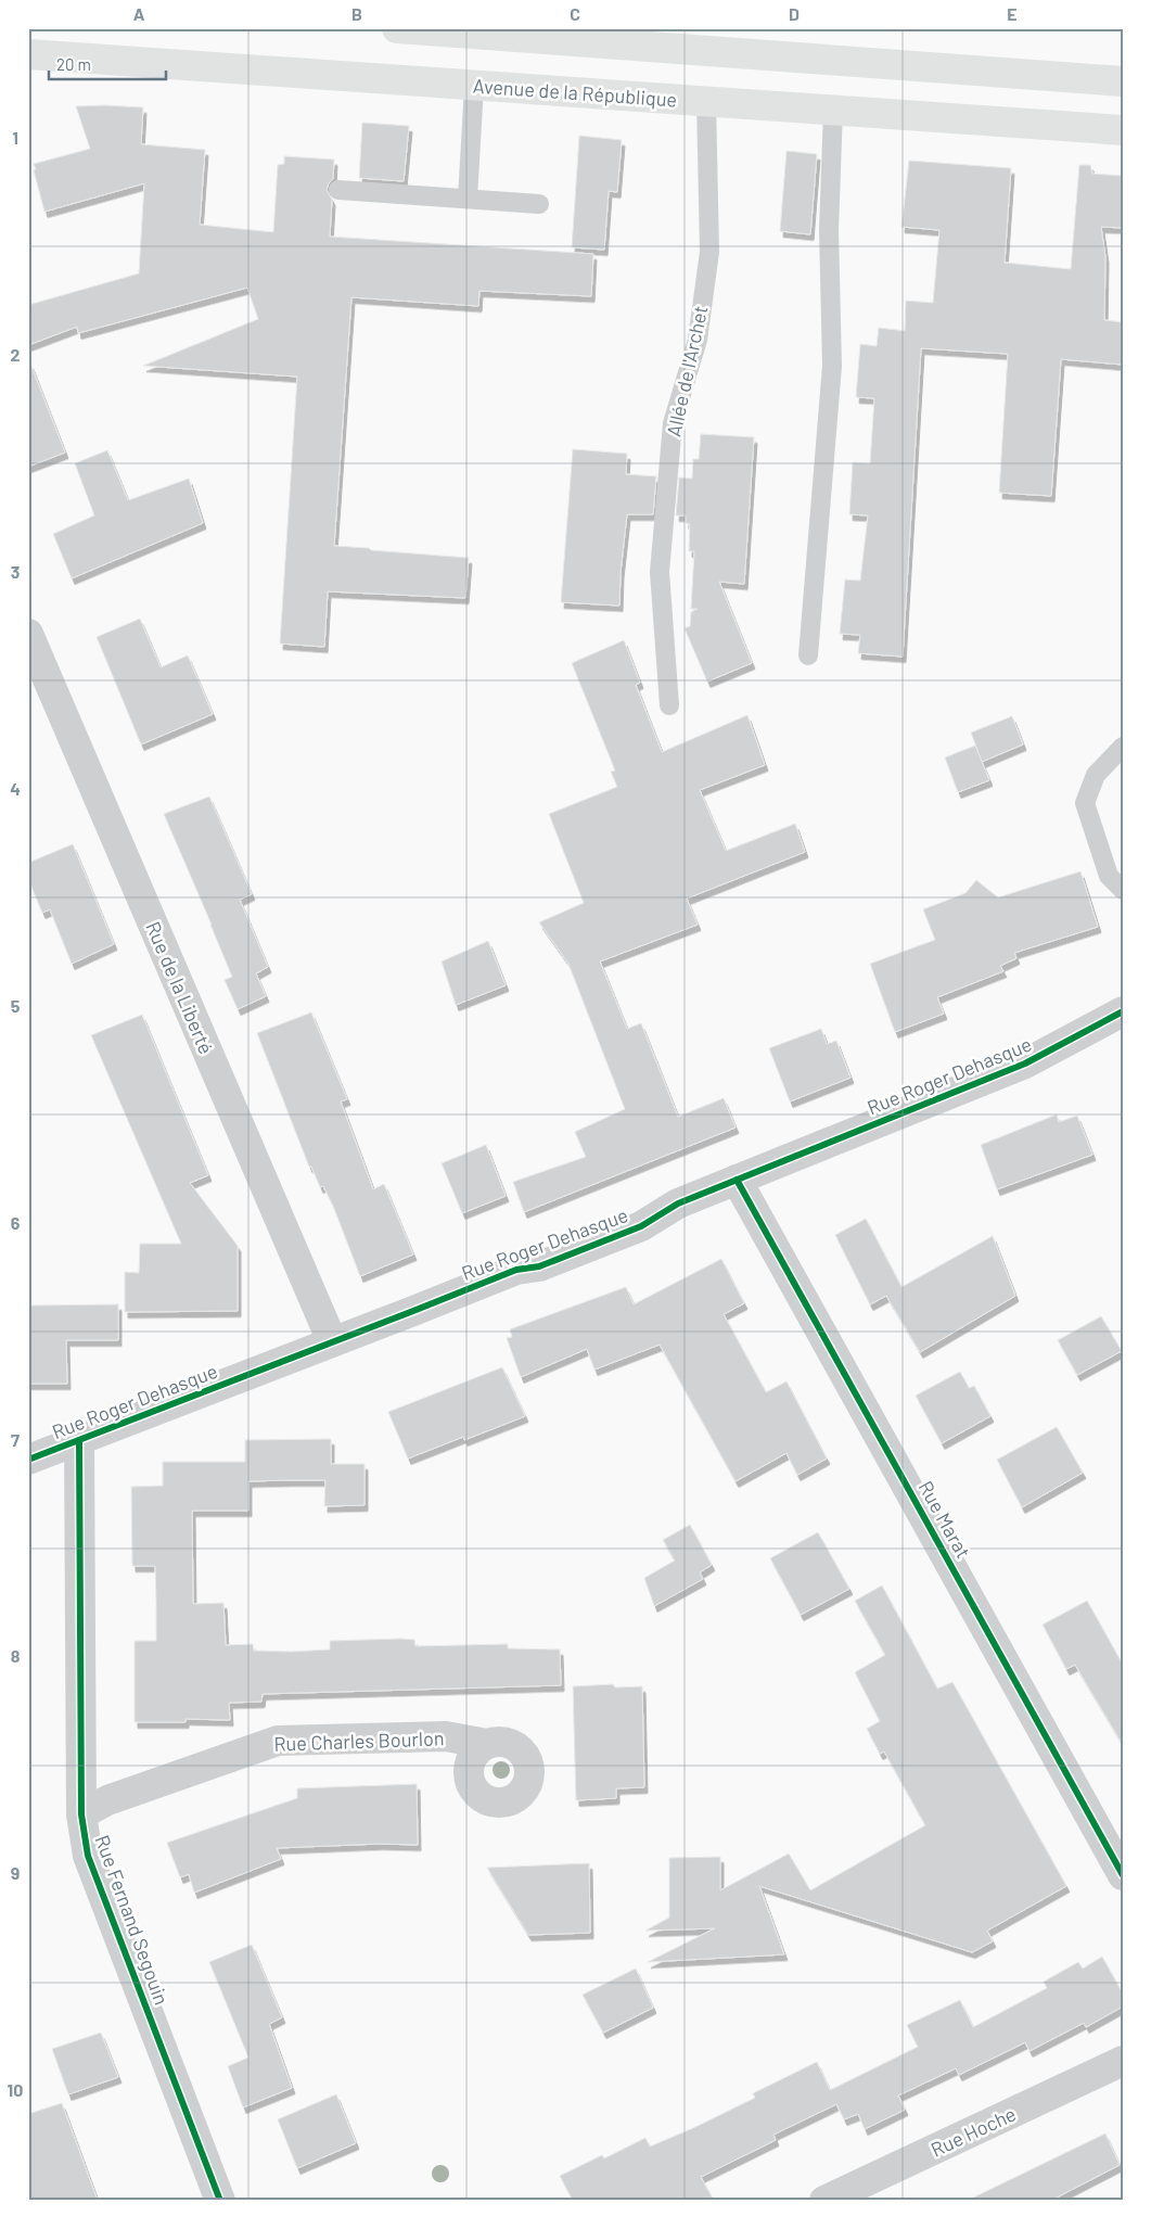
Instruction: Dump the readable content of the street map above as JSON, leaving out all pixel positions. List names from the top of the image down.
{
  "streets": {
    "main road": ["Avenue de la République"],
    "street": [
      "Rue de la Liberté",
      "Rue Roger Dehasque",
      "Rue Marat",
      "Rue Charles Bourlon",
      "Rue Fernand Segouin",
      "Rue Hoche"
    ],
    "lane": ["Allée de l'Archet"]
  },
  "crossings": [
    ["Avenue de la République", "Allée de l'Archet"],
    ["Rue de la Liberté", "Rue Roger Dehasque"],
    ["Rue Roger Dehasque", "Rue Marat"],
    ["Rue Roger Dehasque", "Rue Fernand Segouin"],
    ["Rue Charles Bourlon", "Rue Fernand Segouin"]
  ],
  "scale_bar": "20 m",
  "grid": {
    "columns": [
      "A",
      "B",
      "C",
      "D",
      "E"
    ],
    "rows": [
      "1",
      "2",
      "3",
      "4",
      "5",
      "6",
      "7",
      "8",
      "9",
      "10"
    ]
  }
}
